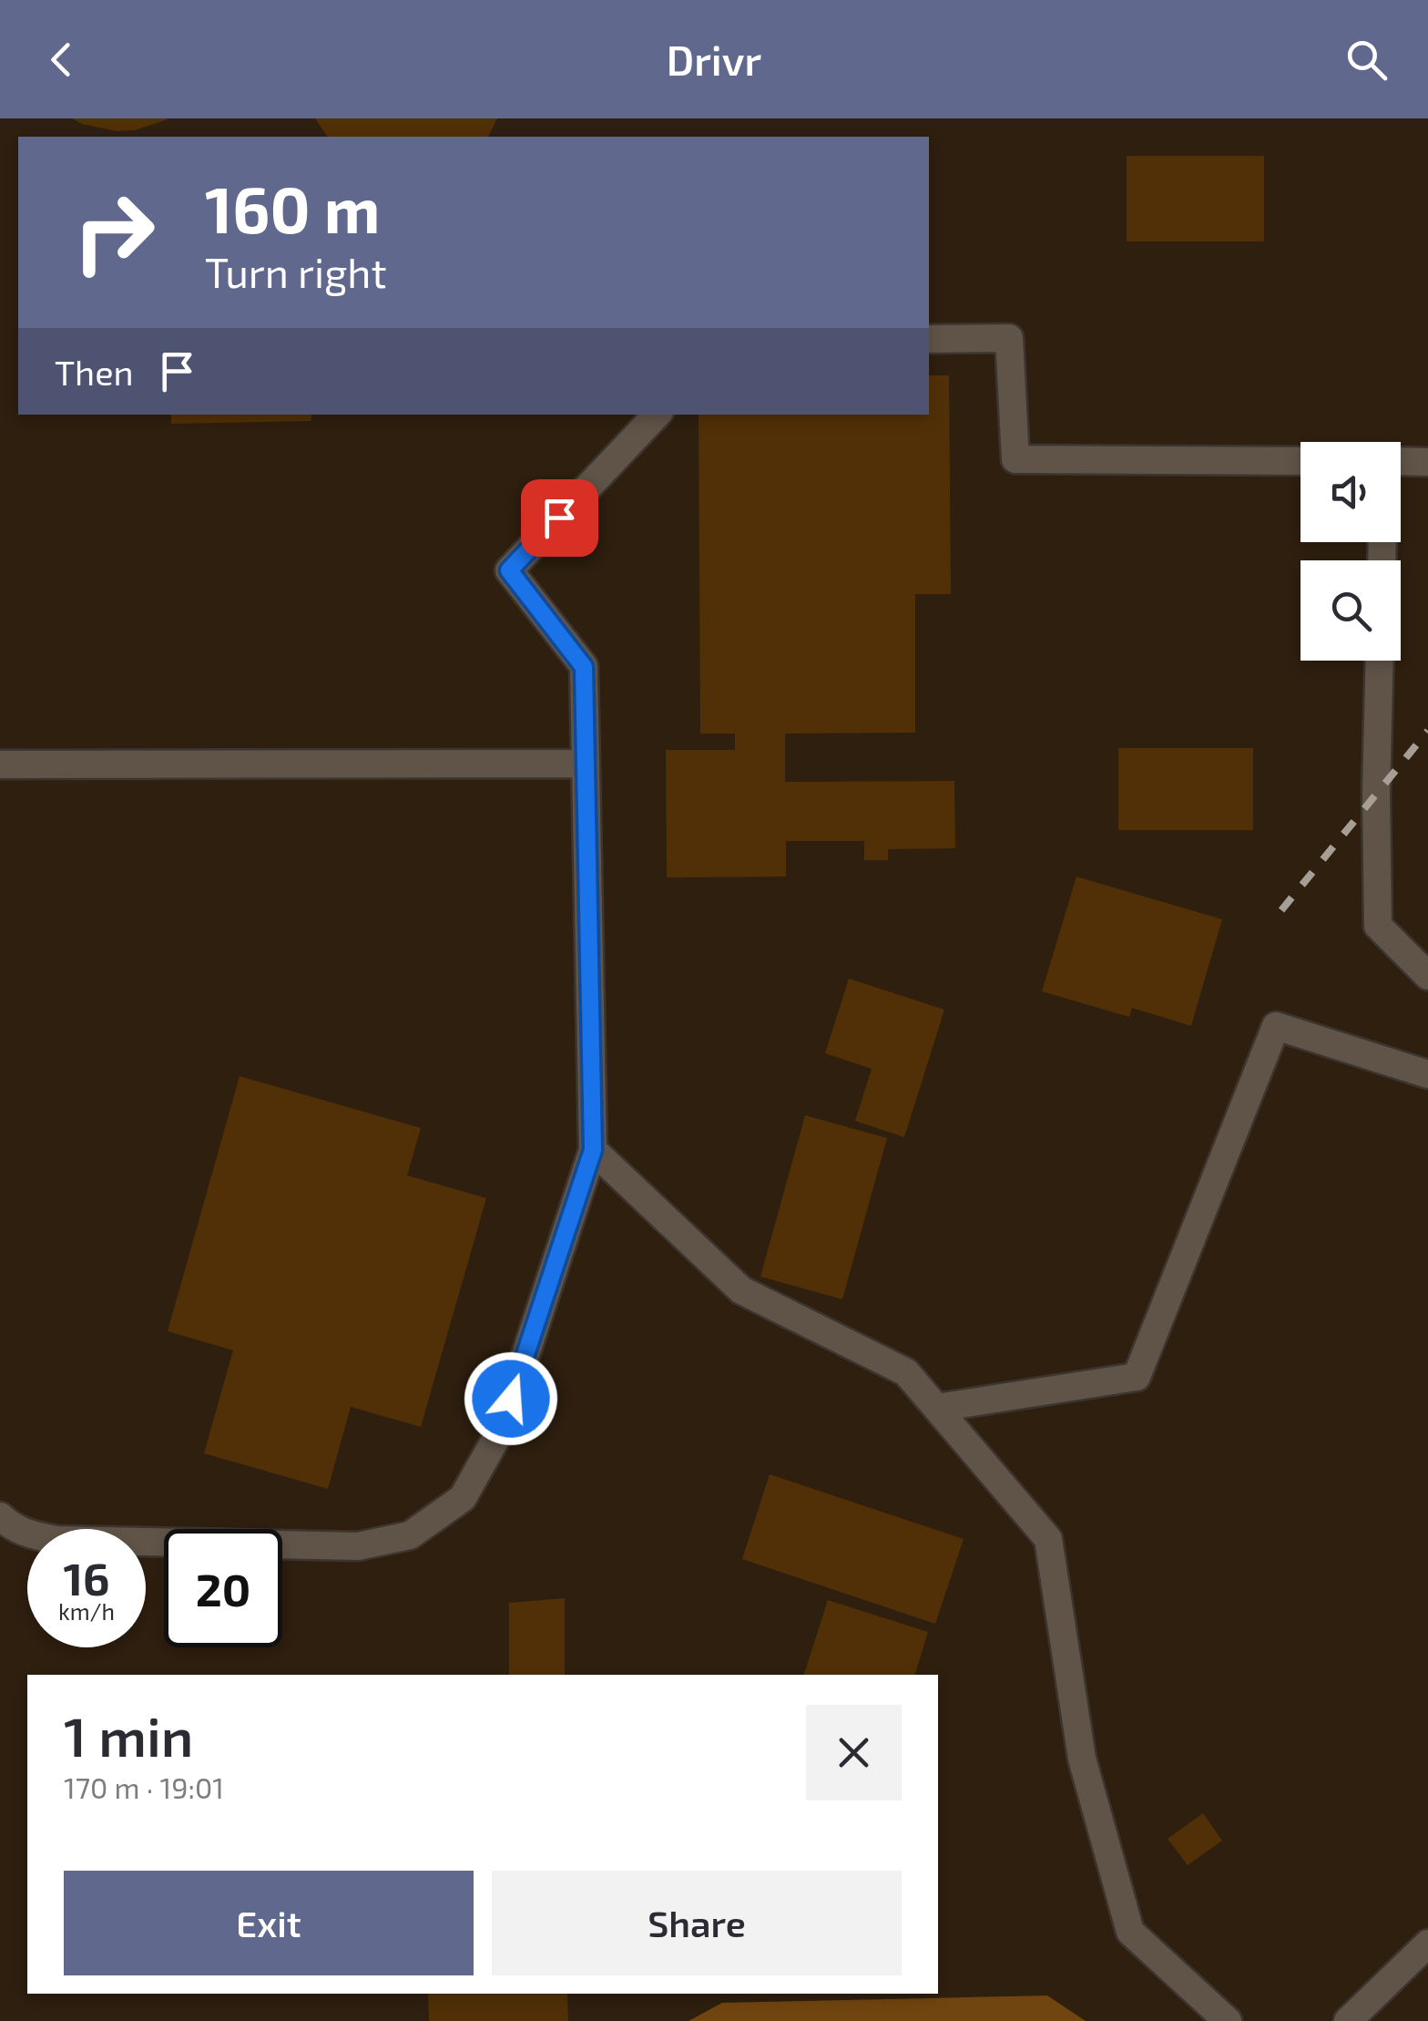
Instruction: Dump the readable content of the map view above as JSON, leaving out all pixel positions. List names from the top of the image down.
{
  "page": {
    "header": "Drivr",
    "turn": ["160 m", "Turn right"],
    "then": "Then",
    "speed": "16 km/h",
    "limit": "20",
    "heading": ["1 min", "170 m · 19:01"],
    "buttons": ["Exit", "Share"]
  }
}
